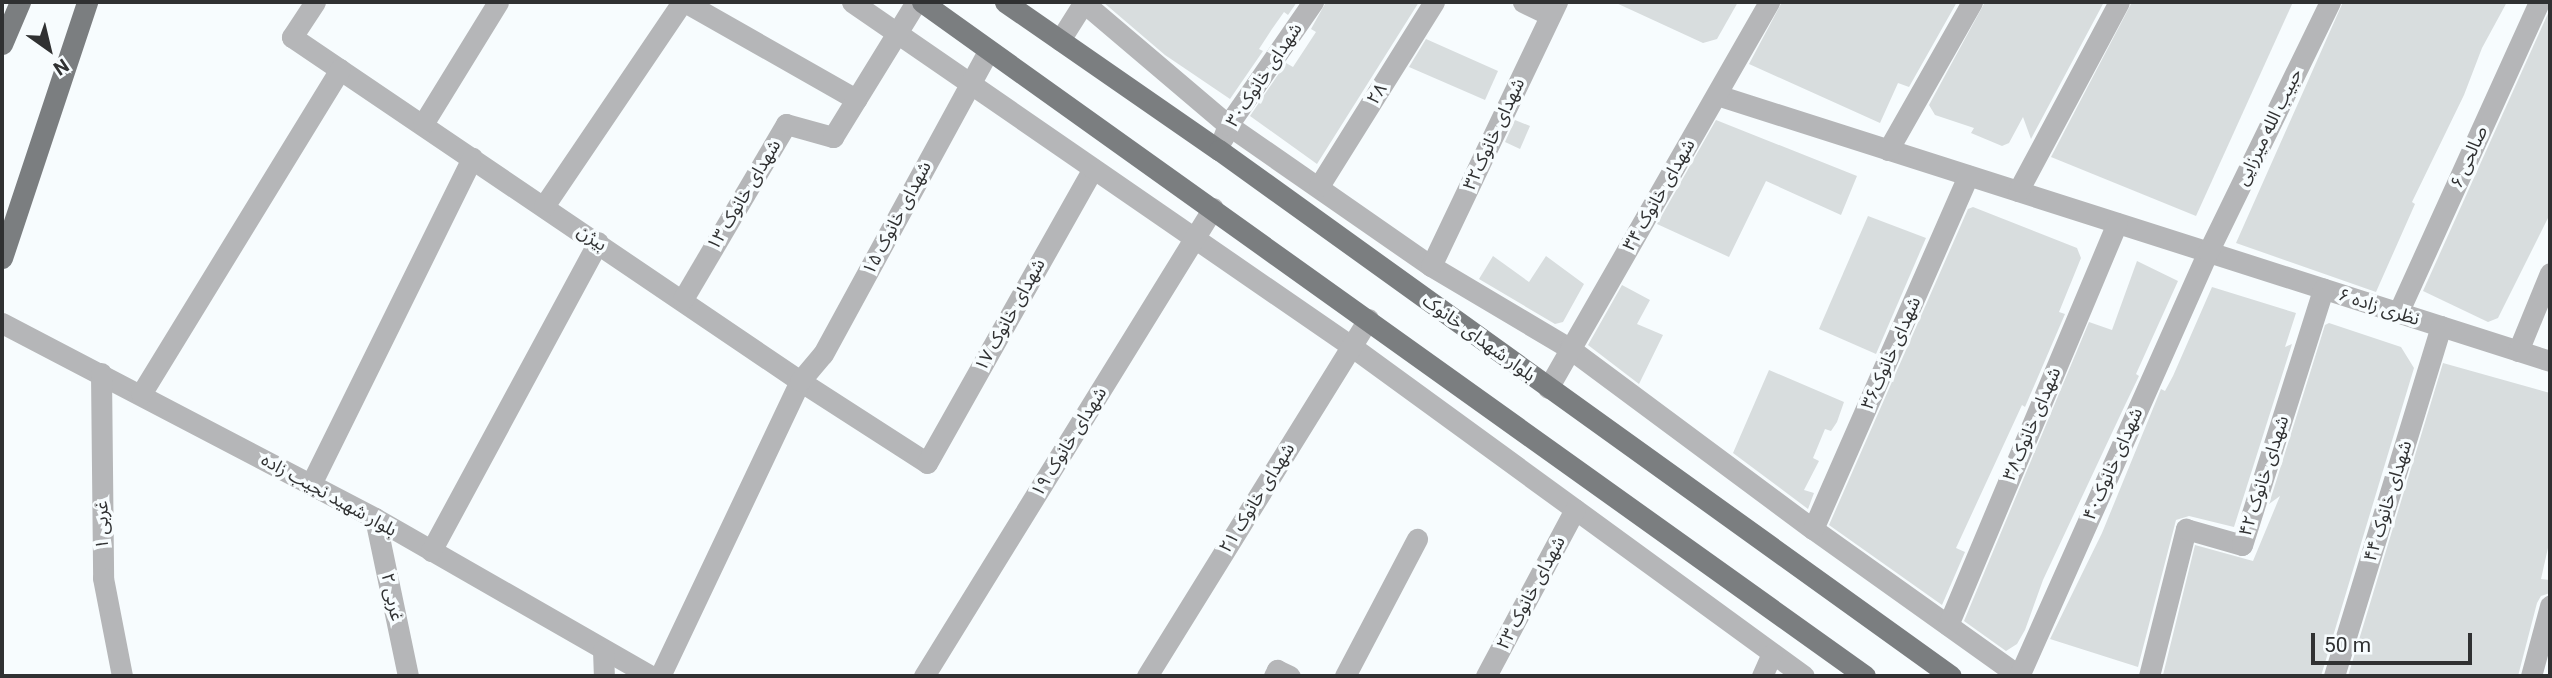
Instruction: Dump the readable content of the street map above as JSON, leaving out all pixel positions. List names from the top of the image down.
{
  "streets": {
    "main road": ["بلوار شهدای خانوک"],
    "street": [
      "شهدای خانوک۳۰",
      "۲۸",
      "حبیب الله میرزایی",
      "شهدای خانوک۳۲",
      "۶ صالحی",
      "شهدای خانوک ۱۳",
      "۳۴ شهدای خانوک",
      "شهدای خانوک ۱۵",
      "بیژن",
      "نظری زاده ۶",
      "شهدای خانوک ۱۷",
      "شهدای خانوک۳۶",
      "شهدای خانوک۳۸",
      "شهدای خانوک ۱۹",
      "شهدای خانوک۴۰",
      "شهدای خانوک ۴۲",
      "بلوار شهید نجیب زاده",
      "شهدای خانوک ۲۱",
      "۴۴ شهدای خانوک",
      "غربی ۱",
      "شهدای خانوک ۲۳",
      "غربی ۲"
    ]
  },
  "crossings": [
    ["شهدای خانوک۳۰", "بلوار شهدای خانوک"],
    ["حبیب الله میرزایی", "نظری زاده ۶"],
    ["حبیب الله میرزایی", "شهدای خانوک۴۰"],
    ["۶ صالحی", "نظری زاده ۶"],
    ["شهدای خانوک ۱۳", "بیژن"],
    ["۳۴ شهدای خانوک", "نظری زاده ۶"],
    ["۳۴ شهدای خانوک", "بلوار شهدای خانوک"],
    ["شهدای خانوک ۱۵", "بیژن"],
    ["بیژن", "شهدای خانوک ۱۷"],
    ["نظری زاده ۶", "شهدای خانوک۳۶"],
    ["نظری زاده ۶", "شهدای خانوک۳۸"],
    ["نظری زاده ۶", "شهدای خانوک۴۰"],
    ["نظری زاده ۶", "شهدای خانوک ۴۲"],
    ["نظری زاده ۶", "۴۴ شهدای خانوک"],
    ["بلوار شهید نجیب زاده", "غربی ۱"],
    ["بلوار شهید نجیب زاده", "غربی ۲"]
  ],
  "scale_bar": "50 m",
  "north": "bottom right"
}
